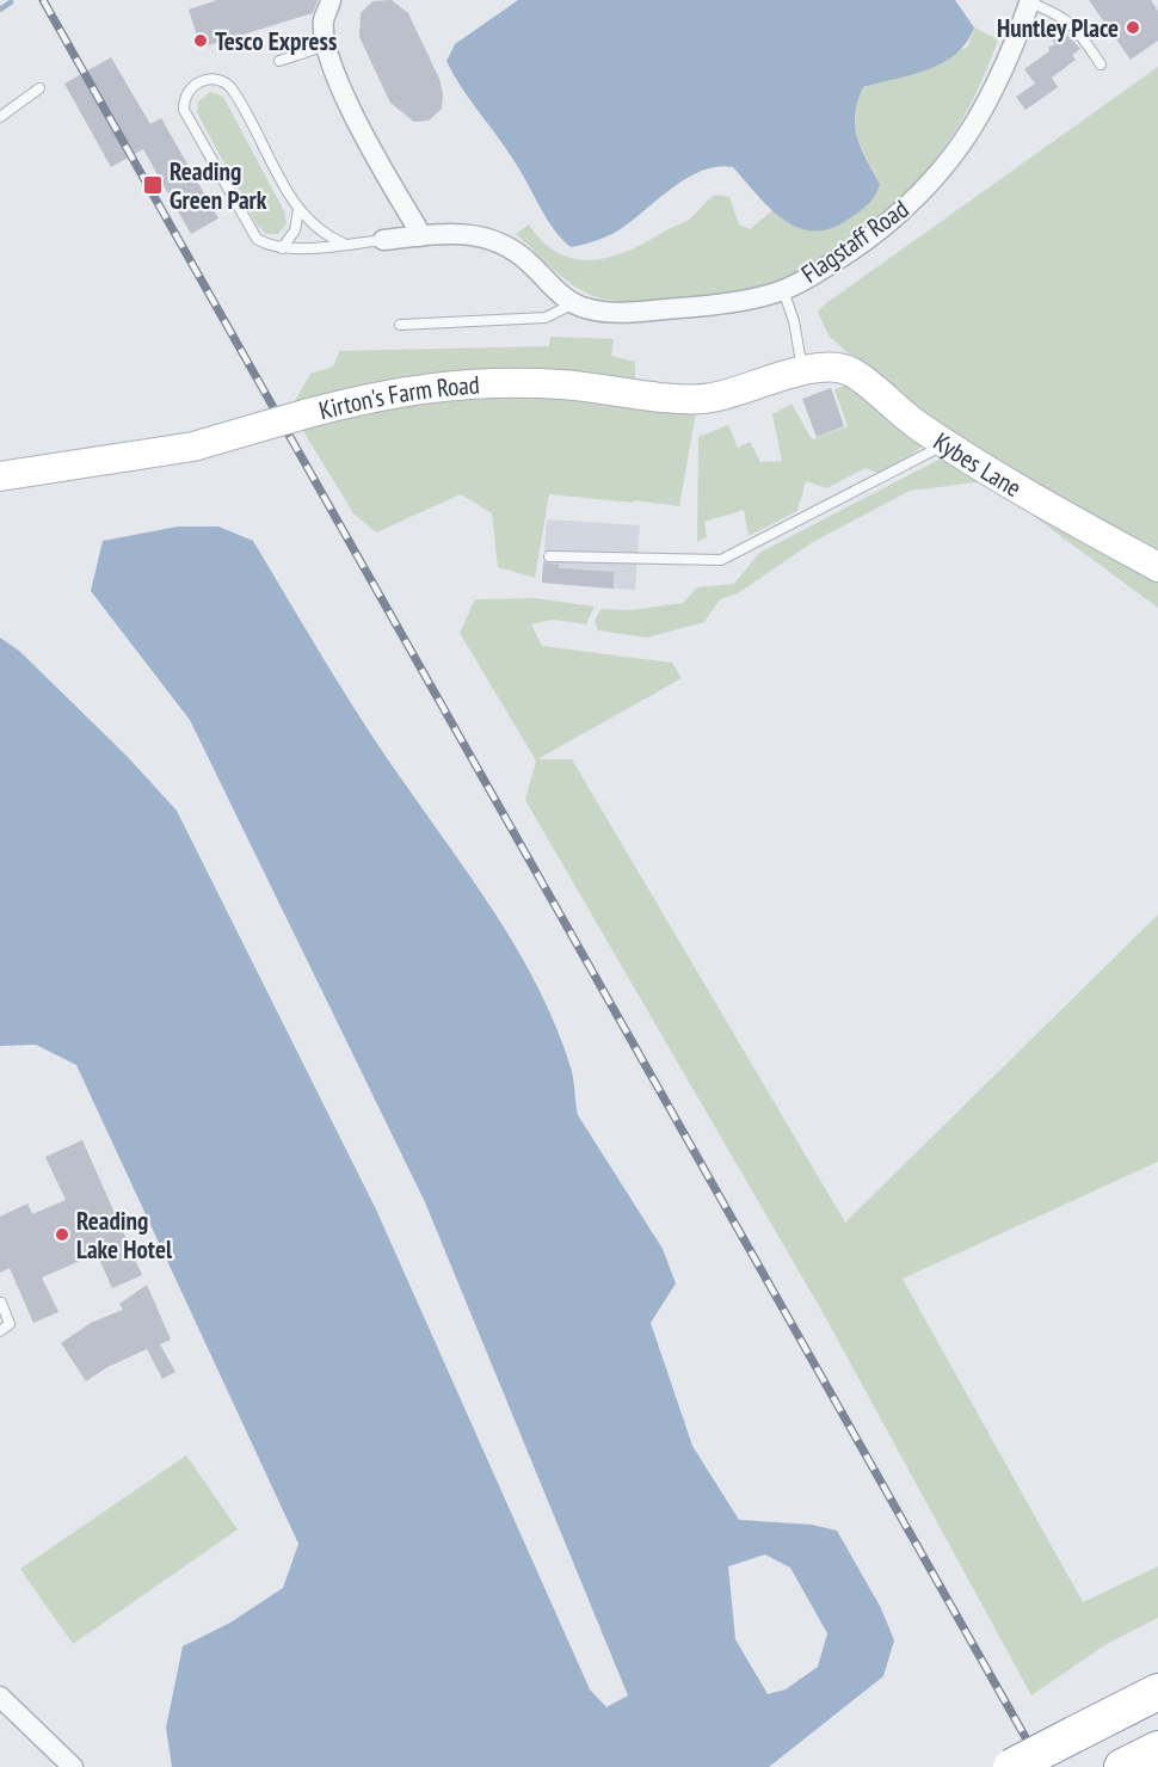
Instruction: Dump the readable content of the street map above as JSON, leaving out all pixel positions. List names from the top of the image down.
{
  "streets": {
    "street": ["Flagstaff Road", "Kirton's Farm Road", "Kybes Lane"]
  },
  "crossings": [
    ["Kirton's Farm Road", "Kybes Lane"]
  ],
  "places": {
    "other": ["Huntley Place", "Tesco Express", "Reading Lake Hotel"],
    "transit": ["Reading Green Park"]
  }
}
